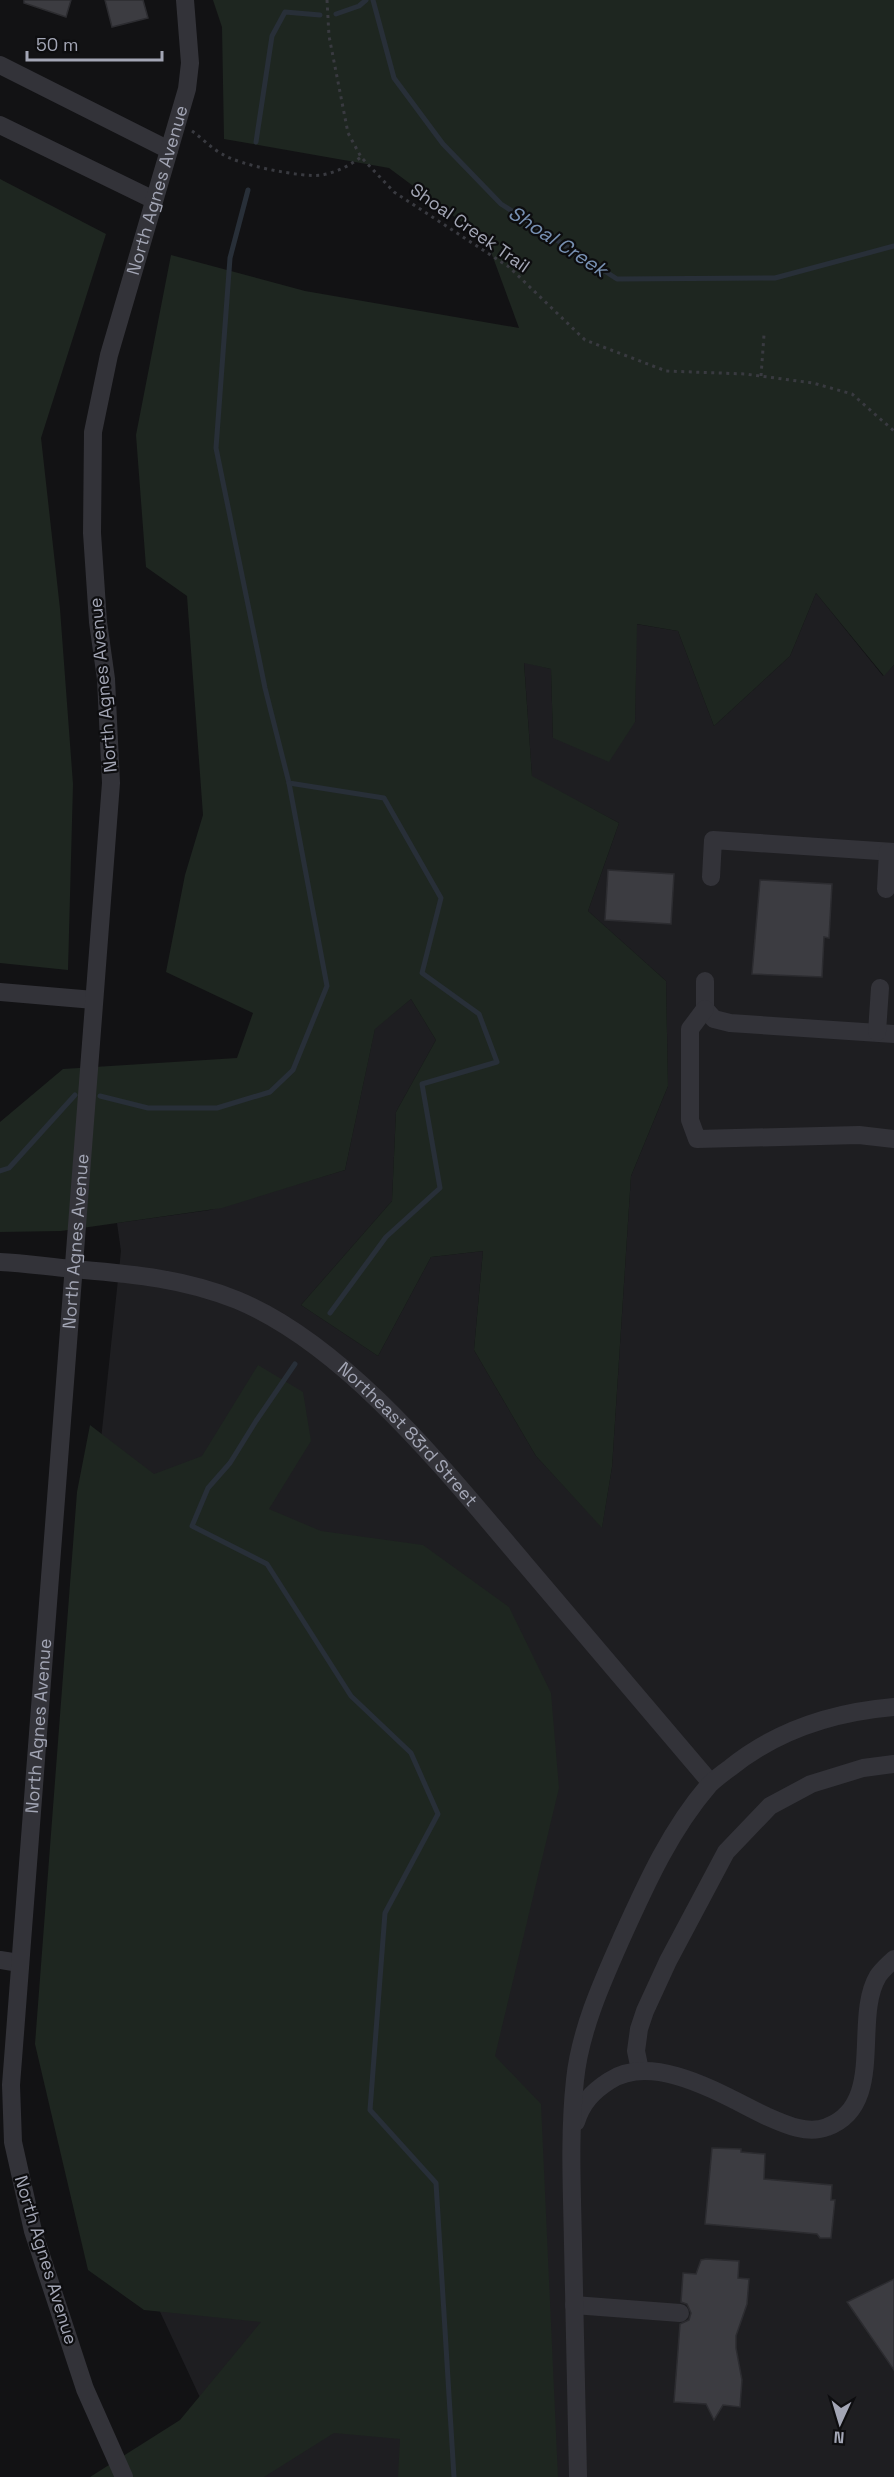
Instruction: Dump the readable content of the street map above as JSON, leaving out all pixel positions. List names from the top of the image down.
{
  "streets": {
    "street": ["North Agnes Avenue", "Northeast 83rd Street"],
    "path": ["Shoal Creek Trail"]
  },
  "crossings": [
    ["North Agnes Avenue", "Northeast 83rd Street"]
  ],
  "water": ["Shoal Creek"],
  "scale_bar": "50 m",
  "north": "bottom"
}
